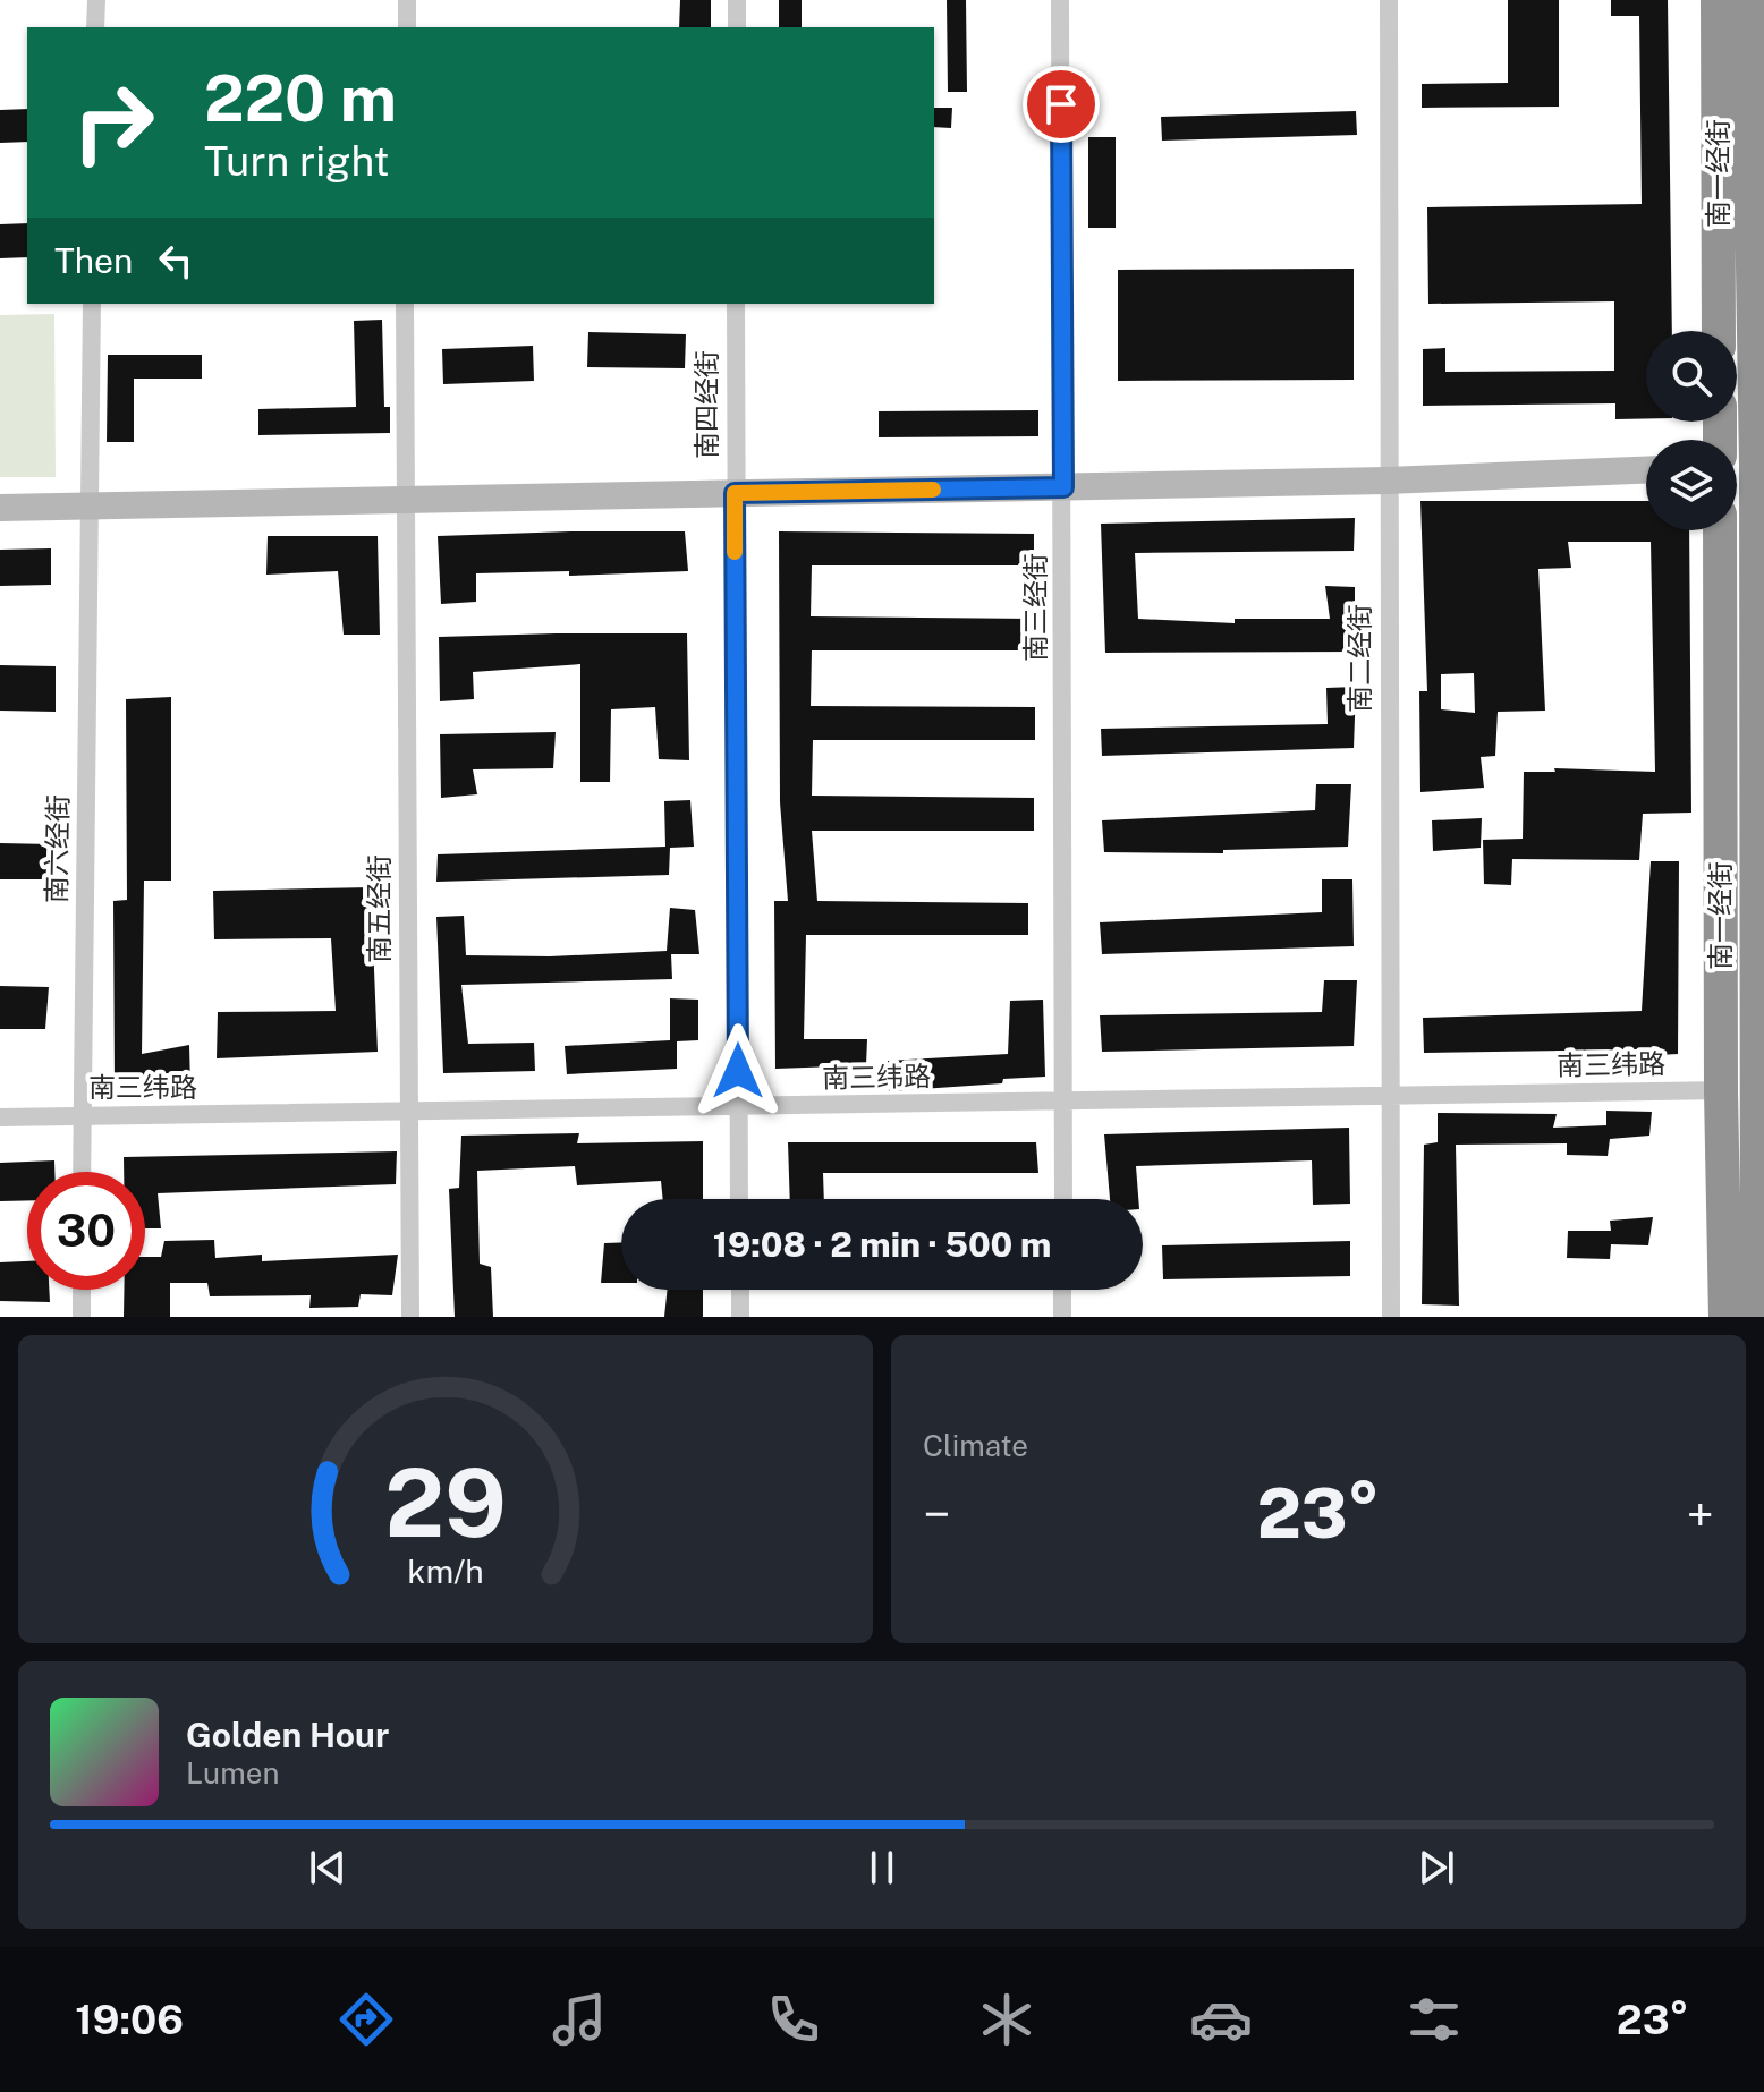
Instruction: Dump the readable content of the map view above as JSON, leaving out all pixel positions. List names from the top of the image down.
{
  "streets": {
    "highway": ["南一经街"],
    "street": [
      "南四经街",
      "南三经街",
      "南二经街",
      "南六经街",
      "南五经街",
      "南三纬路"
    ]
  },
  "crossings": [
    ["南一经街", "南三纬路"],
    ["南四经街", "南三纬路"],
    ["南三经街", "南三纬路"],
    ["南二经街", "南三纬路"],
    ["南六经街", "南三纬路"],
    ["南五经街", "南三纬路"]
  ],
  "page": {
    "turn": ["220 m", "Turn right"],
    "then": "Then",
    "limit": "30",
    "trip": "19:08 · 2 min · 500 m",
    "tile": "Climate",
    "heat": ["−", "23°", "+"],
    "song": ["Golden Hour", "Lumen"],
    "tabs": ["19:06", "23°"],
    "gauge": ["29", "km/h"]
  }
}
